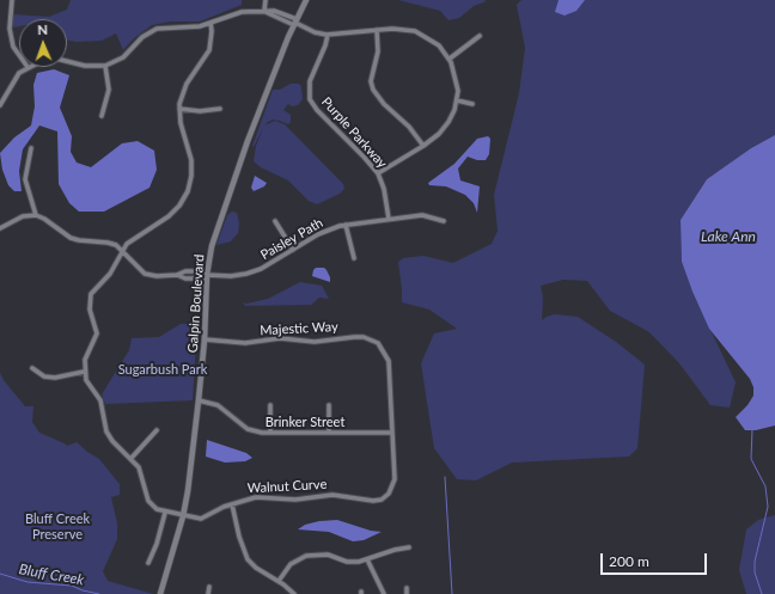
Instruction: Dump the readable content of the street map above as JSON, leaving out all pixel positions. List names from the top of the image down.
{
  "streets": {
    "street": [
      "Purple Parkway",
      "Paisley Path",
      "Galpin Boulevard",
      "Majestic Way",
      "Brinker Street",
      "Walnut Curve"
    ]
  },
  "crossings": [
    ["Purple Parkway", "Paisley Path"],
    ["Paisley Path", "Galpin Boulevard"],
    ["Galpin Boulevard", "Majestic Way"],
    ["Galpin Boulevard", "Brinker Street"],
    ["Galpin Boulevard", "Walnut Curve"],
    ["Majestic Way", "Brinker Street"],
    ["Majestic Way", "Walnut Curve"],
    ["Brinker Street", "Walnut Curve"]
  ],
  "water": ["Lake Ann", "Bluff Creek"],
  "parks": ["Sugarbush Park", "Bluff Creek Preserve"],
  "scale_bar": "200 m",
  "north": "top"
}
